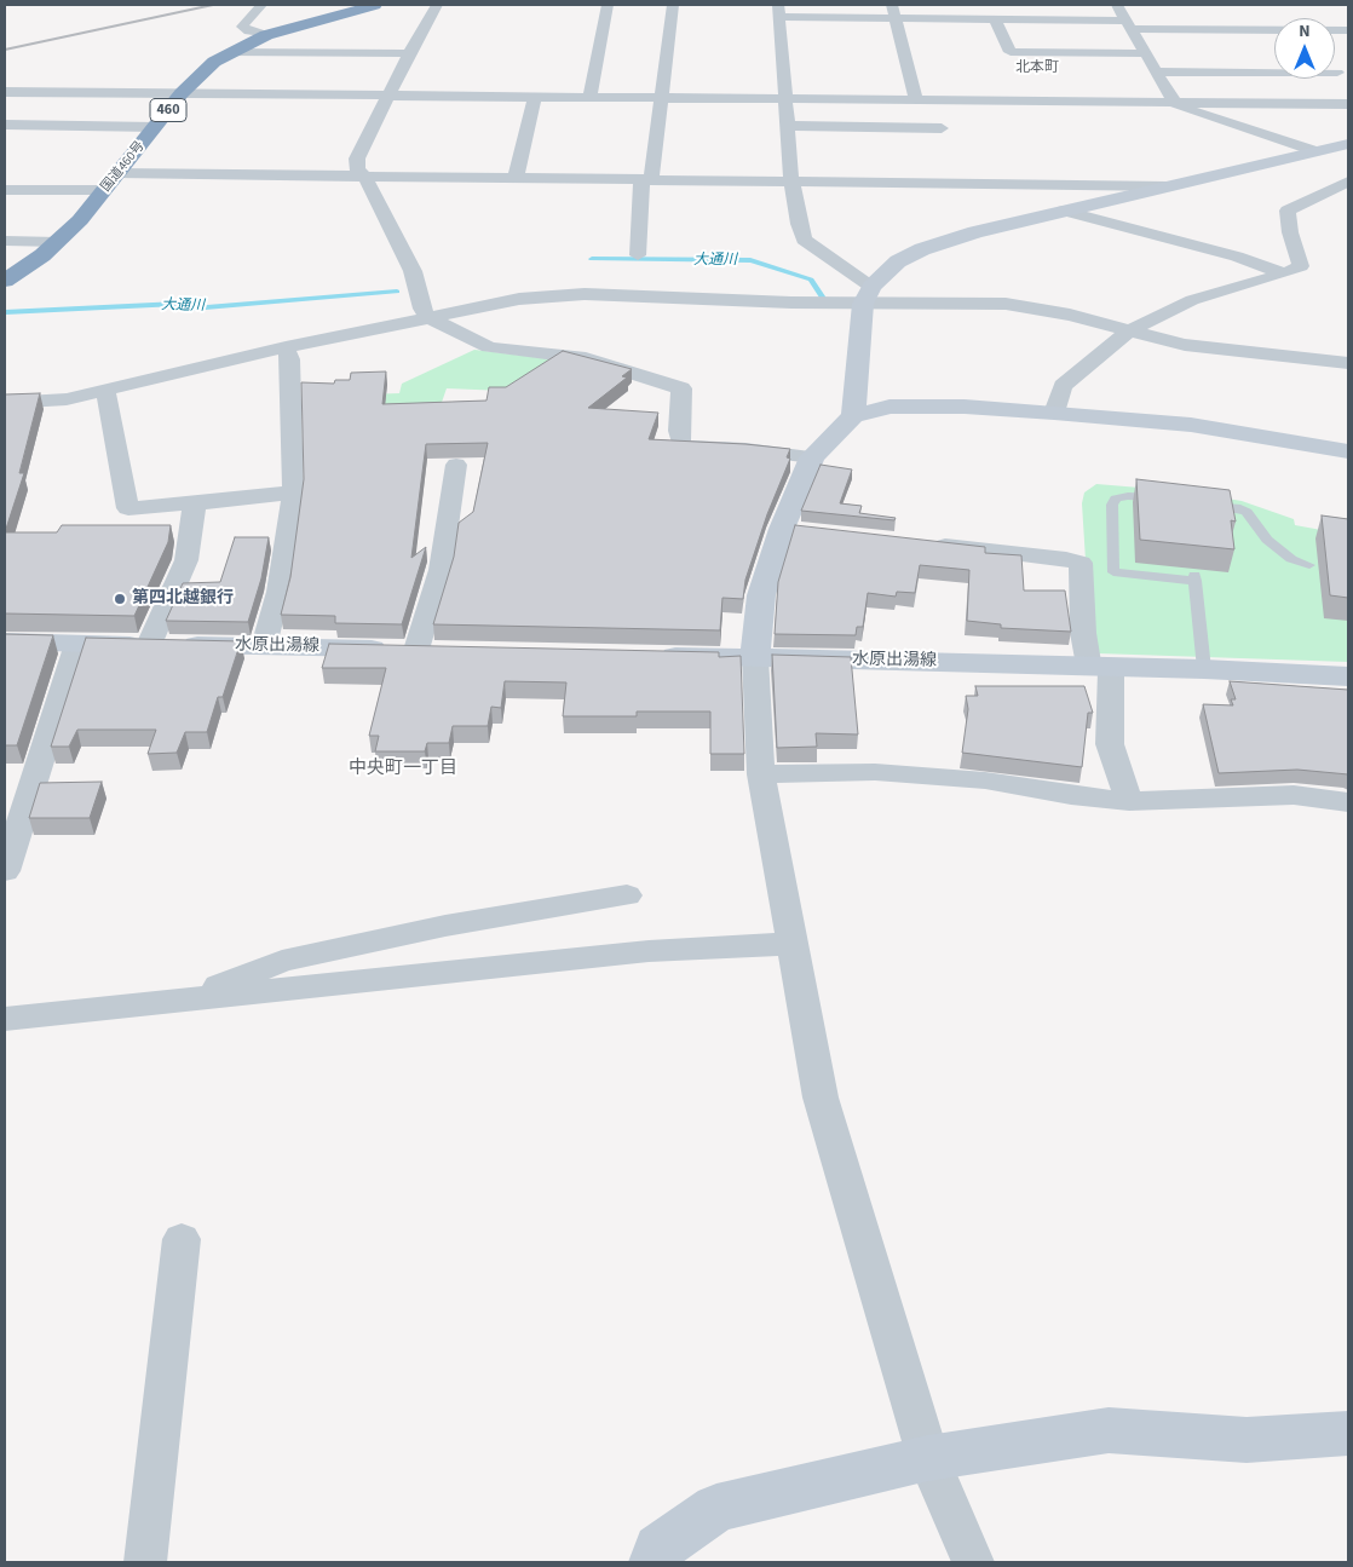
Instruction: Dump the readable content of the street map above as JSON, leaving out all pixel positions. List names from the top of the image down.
{
  "streets": {
    "highway": ["460", "国道460号"],
    "street": ["水原出湯線"]
  },
  "districts": ["北本町", "中央町一丁目"],
  "water": ["大通川"],
  "places": ["第四北越銀行"],
  "north": "top"
}
